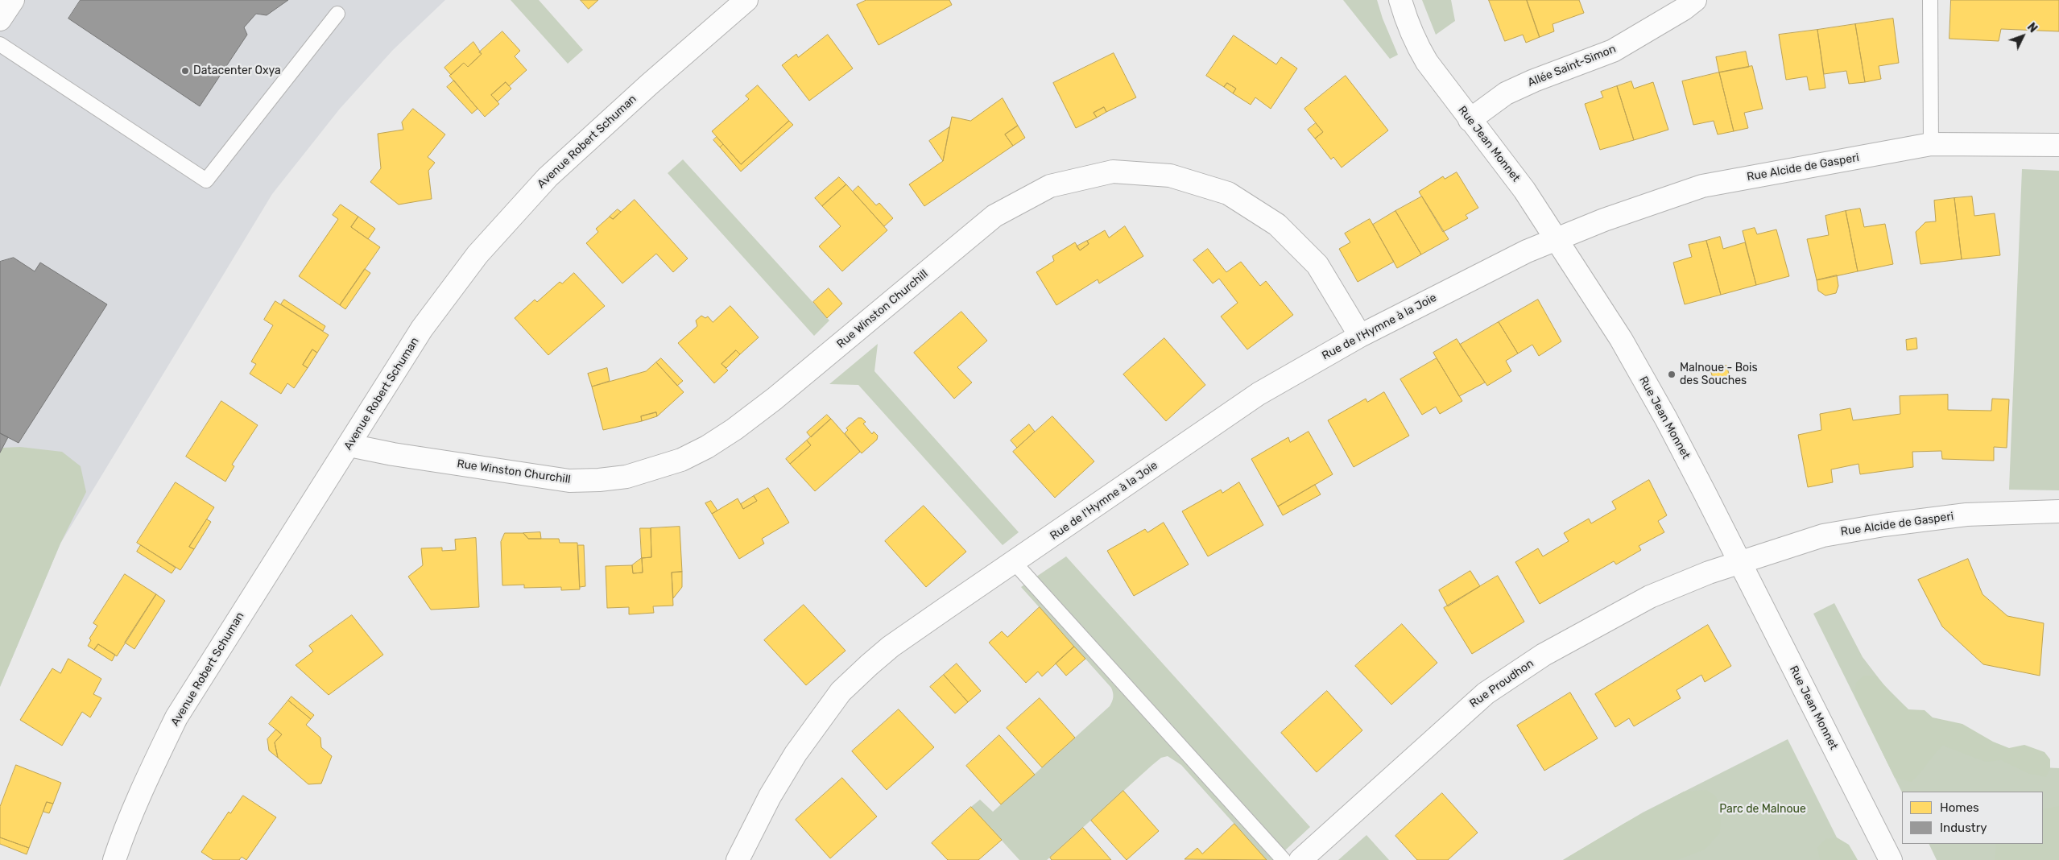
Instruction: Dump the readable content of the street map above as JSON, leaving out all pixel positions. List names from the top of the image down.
{
  "streets": {
    "street": [
      "Allée Saint-Simon",
      "Avenue Robert Schuman",
      "Rue Jean Monnet",
      "Rue Alcide de Gasperi",
      "Rue Winston Churchill",
      "Rue de l'Hymne à la Joie",
      "Rue Proudhon"
    ]
  },
  "crossings": [
    ["Allée Saint-Simon", "Rue Jean Monnet"],
    ["Avenue Robert Schuman", "Rue Winston Churchill"],
    ["Rue Jean Monnet", "Rue Alcide de Gasperi"],
    ["Rue Jean Monnet", "Rue de l'Hymne à la Joie"],
    ["Rue Jean Monnet", "Rue Proudhon"],
    ["Rue Alcide de Gasperi", "Rue de l'Hymne à la Joie"],
    ["Rue Alcide de Gasperi", "Rue Proudhon"],
    ["Rue Winston Churchill", "Rue de l'Hymne à la Joie"]
  ],
  "parks": ["Parc de Malnoue"],
  "places": ["Datacenter Oxya", "Malnoue - Bois des Souches"],
  "legend": ["Homes", "Industry"],
  "north": "top right"
}
